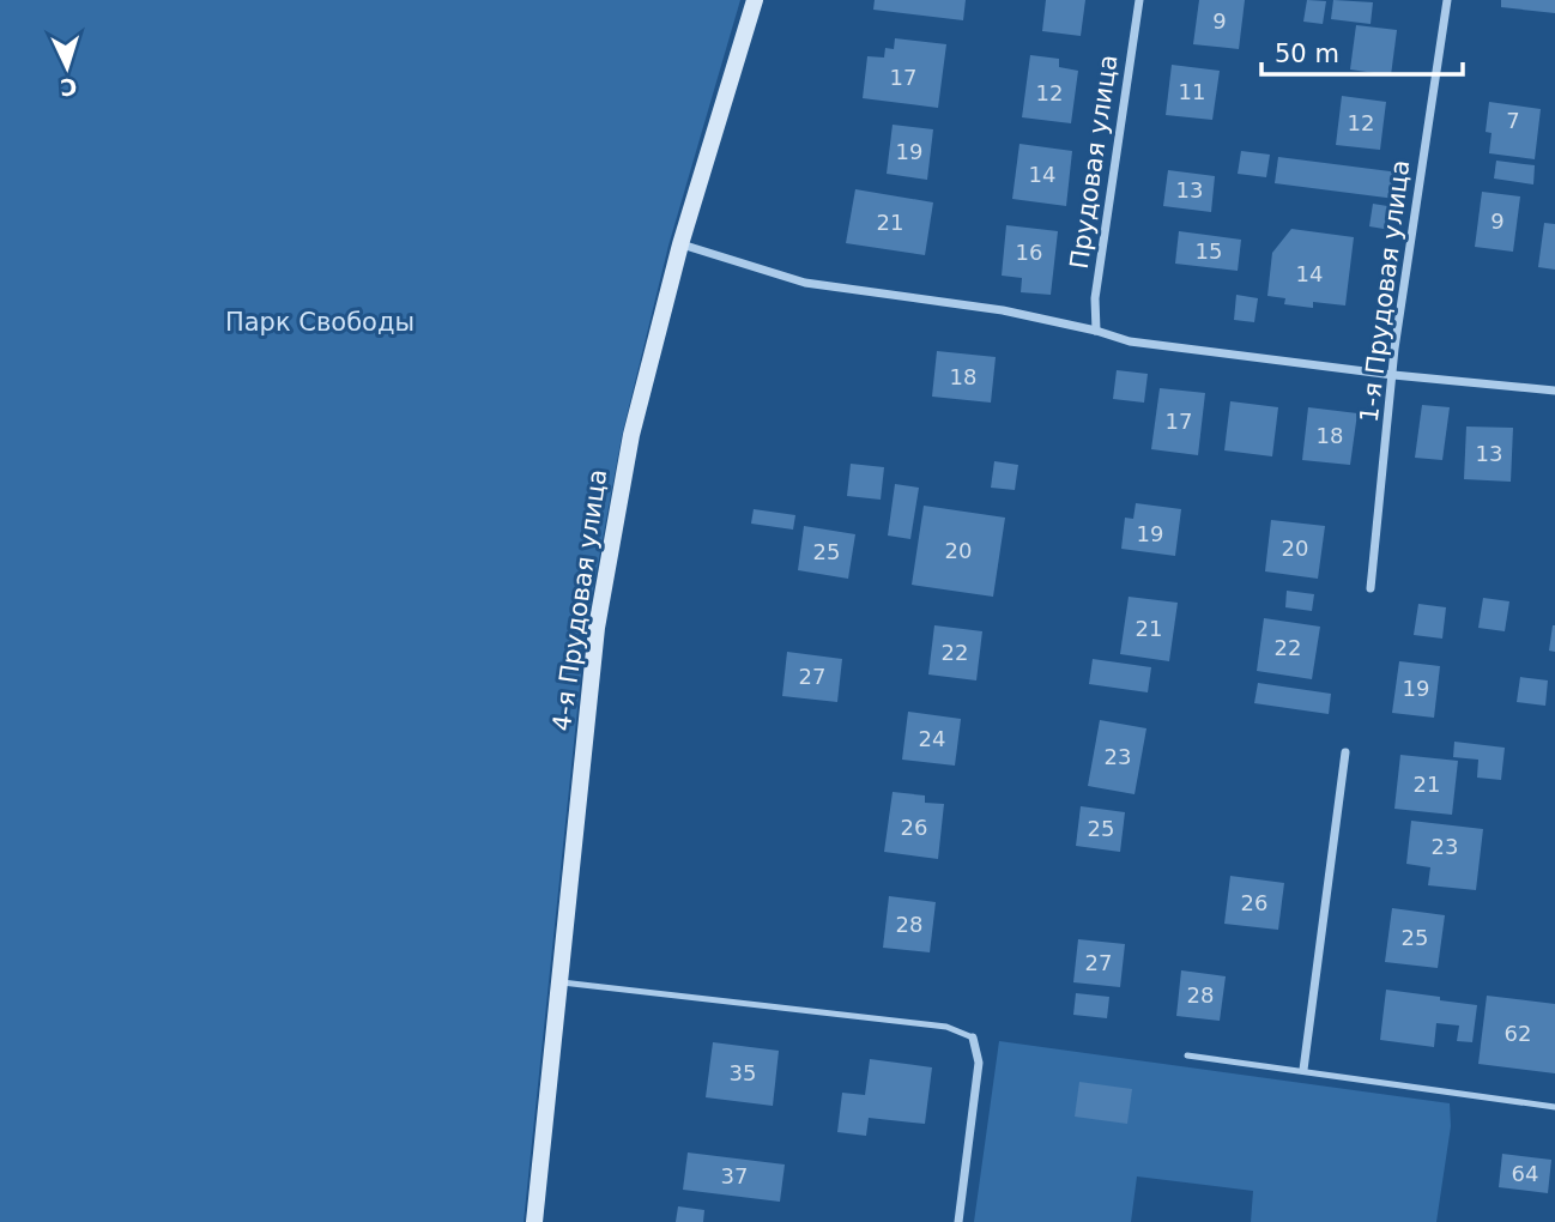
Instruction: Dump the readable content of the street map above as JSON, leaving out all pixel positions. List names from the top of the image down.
{
  "streets": {
    "main road": ["4-я Прудовая улица"],
    "street": ["Прудовая улица", "1-я Прудовая улица"]
  },
  "parks": ["Парк Свободы"],
  "house_numbers": [
    "9",
    "17",
    "11",
    "12",
    "7",
    "12",
    "19",
    "14",
    "13",
    "9",
    "21",
    "15",
    "16",
    "14",
    "18",
    "17",
    "18",
    "13",
    "19",
    "20",
    "20",
    "25",
    "21",
    "22",
    "22",
    "27",
    "19",
    "24",
    "23",
    "21",
    "26",
    "25",
    "23",
    "26",
    "28",
    "25",
    "27",
    "28",
    "62",
    "35",
    "64",
    "37"
  ],
  "scale_bar": "50 m",
  "north": "bottom"
}
